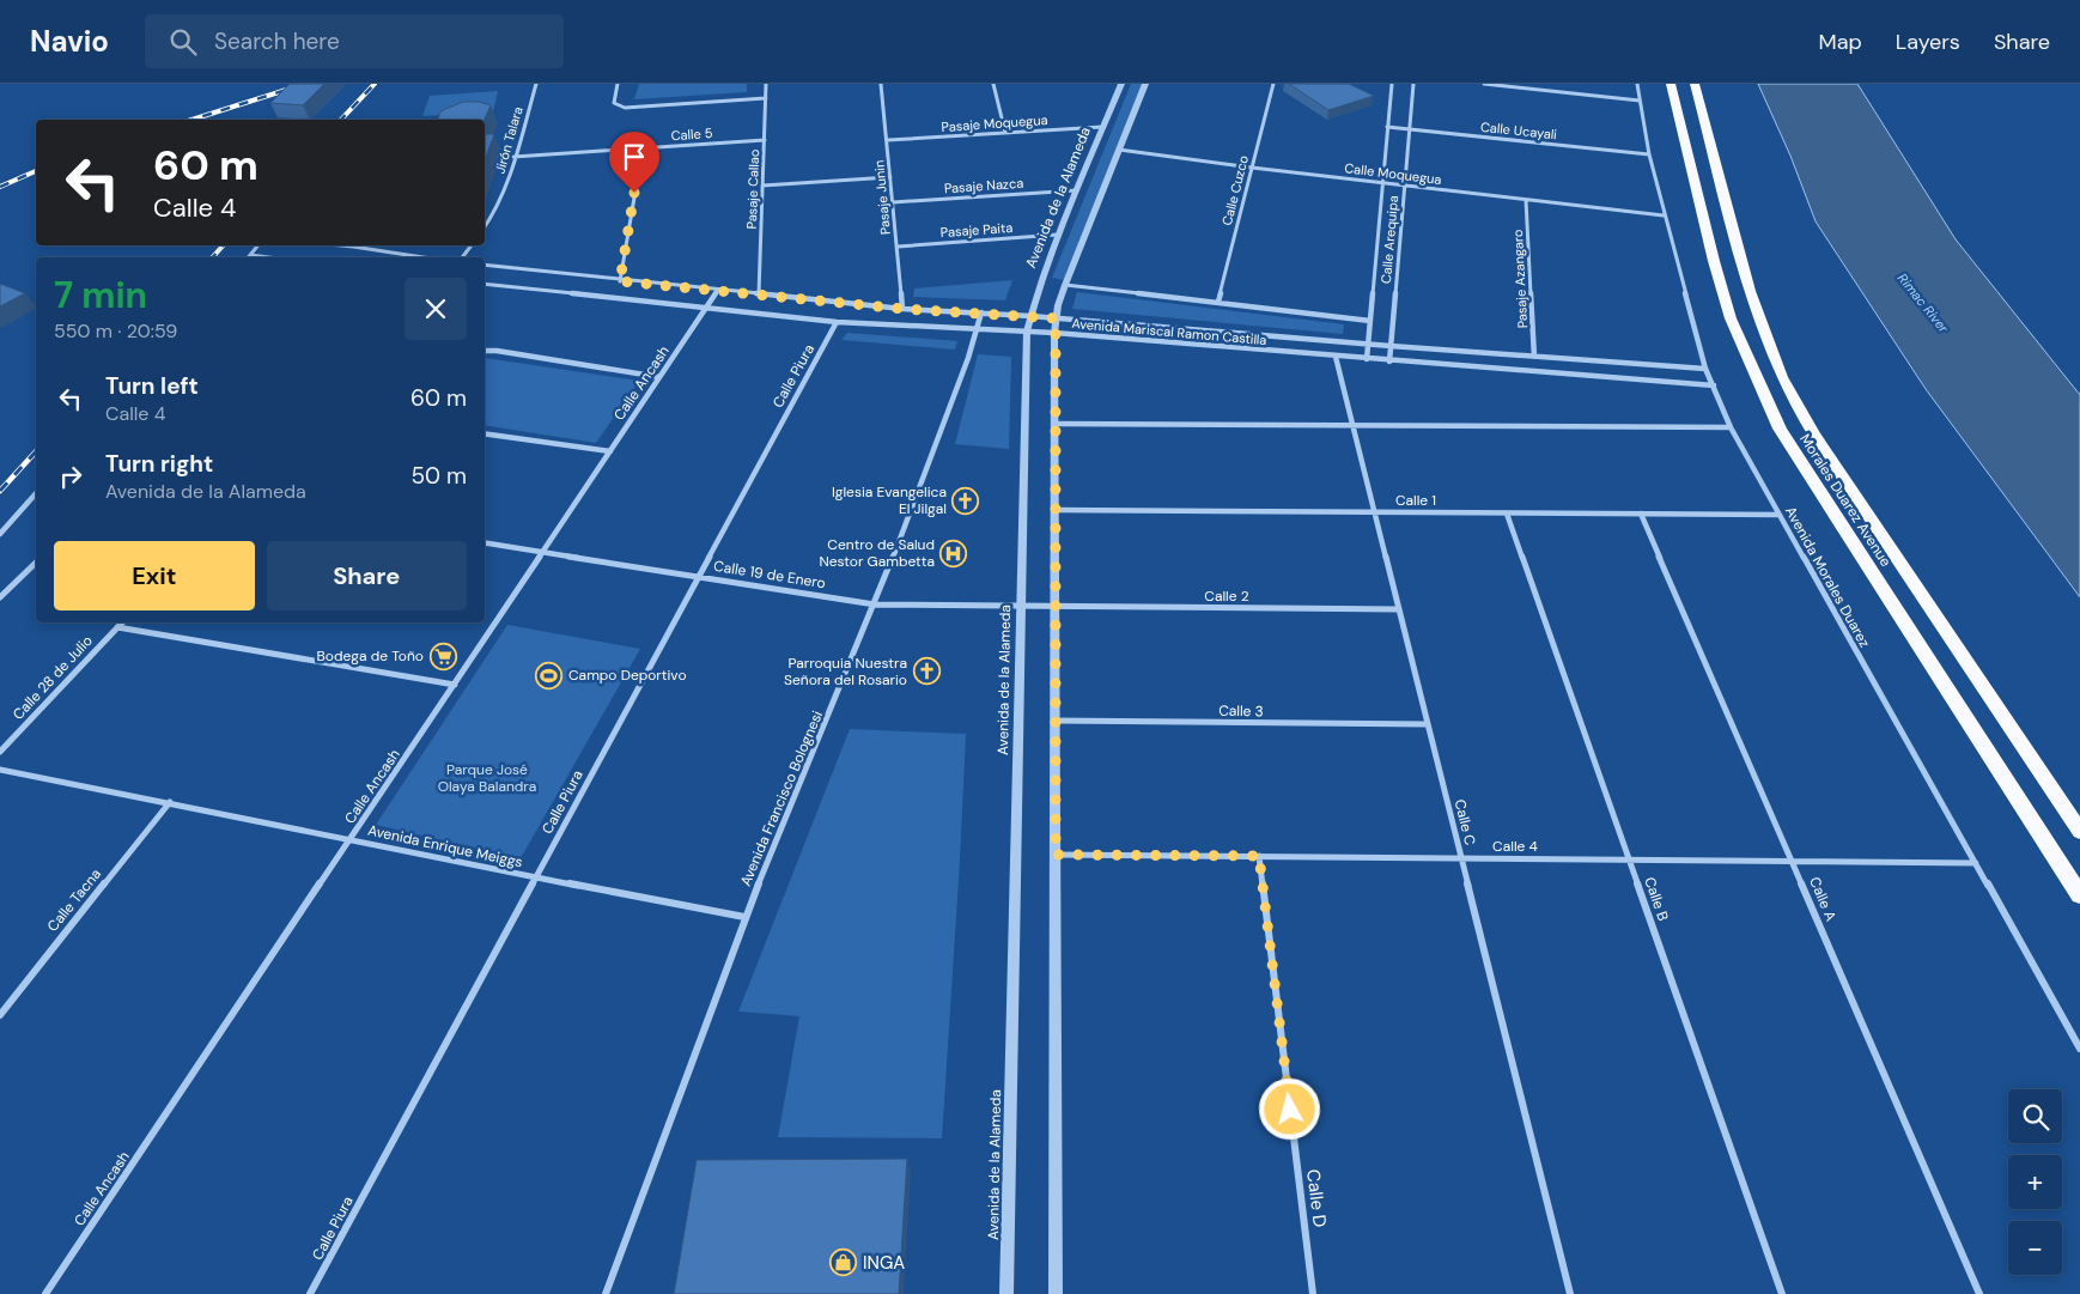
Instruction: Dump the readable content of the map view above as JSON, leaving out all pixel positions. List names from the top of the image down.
{
  "streets": {
    "highway": ["Morales Duarez Avenue"],
    "street": [
      "Pasaje Moquegua",
      "Calle Ucayali",
      "Calle 5",
      "Jirón Talara",
      "Calle Moquegua",
      "Pasaje Nazca",
      "Pasaje Callao",
      "Calle Cuzco",
      "Pasaje Junin",
      "Avenida de la Alameda",
      "Pasaje Paita",
      "Calle Arequipa",
      "Pasaje Azangaro",
      "Avenida Mariscal Ramon Castilla",
      "Calle Piura",
      "Calle Ancash",
      "Calle 1",
      "Calle 19 de Enero",
      "Avenida Morales Duarez",
      "Calle 2",
      "Calle 28 de Julio",
      "Calle 3",
      "Avenida Francisco Bolognesi",
      "Calle C",
      "Avenida Enrique Meiggs",
      "Calle 4",
      "Calle B",
      "Calle A",
      "Calle Tacna",
      "Calle D"
    ]
  },
  "crossings": [
    ["Pasaje Moquegua", "Pasaje Junin"],
    ["Pasaje Moquegua", "Avenida de la Alameda"],
    ["Calle Ucayali", "Calle Arequipa"],
    ["Calle Ucayali", "Avenida Morales Duarez"],
    ["Calle 5", "Jirón Talara"],
    ["Calle 5", "Pasaje Callao"],
    ["Calle Moquegua", "Calle Cuzco"],
    ["Calle Moquegua", "Calle Arequipa"],
    ["Calle Moquegua", "Pasaje Azangaro"],
    ["Calle Moquegua", "Avenida Morales Duarez"],
    ["Pasaje Nazca", "Pasaje Junin"],
    ["Pasaje Nazca", "Avenida de la Alameda"],
    ["Pasaje Callao", "Avenida Mariscal Ramon Castilla"],
    ["Pasaje Junin", "Pasaje Paita"],
    ["Pasaje Junin", "Avenida Mariscal Ramon Castilla"],
    ["Avenida de la Alameda", "Pasaje Paita"],
    ["Avenida de la Alameda", "Avenida Mariscal Ramon Castilla"],
    ["Avenida de la Alameda", "Calle 19 de Enero"],
    ["Calle Arequipa", "Avenida Mariscal Ramon Castilla"],
    ["Pasaje Azangaro", "Avenida Mariscal Ramon Castilla"],
    ["Avenida Mariscal Ramon Castilla", "Calle Piura"],
    ["Avenida Mariscal Ramon Castilla", "Calle Ancash"],
    ["Avenida Mariscal Ramon Castilla", "Avenida Morales Duarez"],
    ["Avenida Mariscal Ramon Castilla", "Avenida Francisco Bolognesi"],
    ["Avenida Mariscal Ramon Castilla", "Calle C"],
    ["Calle Piura", "Calle 19 de Enero"],
    ["Calle Piura", "Avenida Enrique Meiggs"],
    ["Calle Ancash", "Calle 19 de Enero"],
    ["Calle Ancash", "Avenida Enrique Meiggs"],
    ["Calle 1", "Avenida Morales Duarez"],
    ["Calle 1", "Calle C"],
    ["Calle 1", "Calle B"],
    ["Calle 1", "Calle A"],
    ["Calle 19 de Enero", "Calle 2"],
    ["Calle 19 de Enero", "Avenida Francisco Bolognesi"],
    ["Avenida Morales Duarez", "Calle 4"],
    ["Calle 2", "Calle C"],
    ["Calle 3", "Calle C"],
    ["Avenida Francisco Bolognesi", "Avenida Enrique Meiggs"],
    ["Calle C", "Calle 4"],
    ["Avenida Enrique Meiggs", "Calle Tacna"],
    ["Calle 4", "Calle B"],
    ["Calle 4", "Calle A"],
    ["Calle 4", "Calle D"]
  ],
  "water": ["Rimac River"],
  "parks": ["Parque José Olaya Balandra"],
  "places": {
    "church": ["Iglesia Evangelica El Jilgal", "Parroquia Nuestra Señora del Rosario"],
    "hospital": ["Centro de Salud Nestor Gambetta"],
    "supermarket": ["Bodega de Toño"],
    "sports": ["Campo Deportivo"],
    "shop": ["INGA"]
  },
  "page": {
    "header": "Navio",
    "search": "Search here",
    "nav": ["Map", "Layers", "Share"],
    "turn": ["60 m", "Calle 4"],
    "heading": ["7 min", "550 m · 20:59"],
    "list": [
      {
        "name": "Turn left",
        "note": "Calle 4",
        "value": "60 m"
      },
      {
        "name": "Turn right",
        "note": "Avenida de la Alameda",
        "value": "50 m"
      }
    ],
    "buttons": ["Exit", "Share"],
    "map_buttons": ["+", "−"]
  }
}
